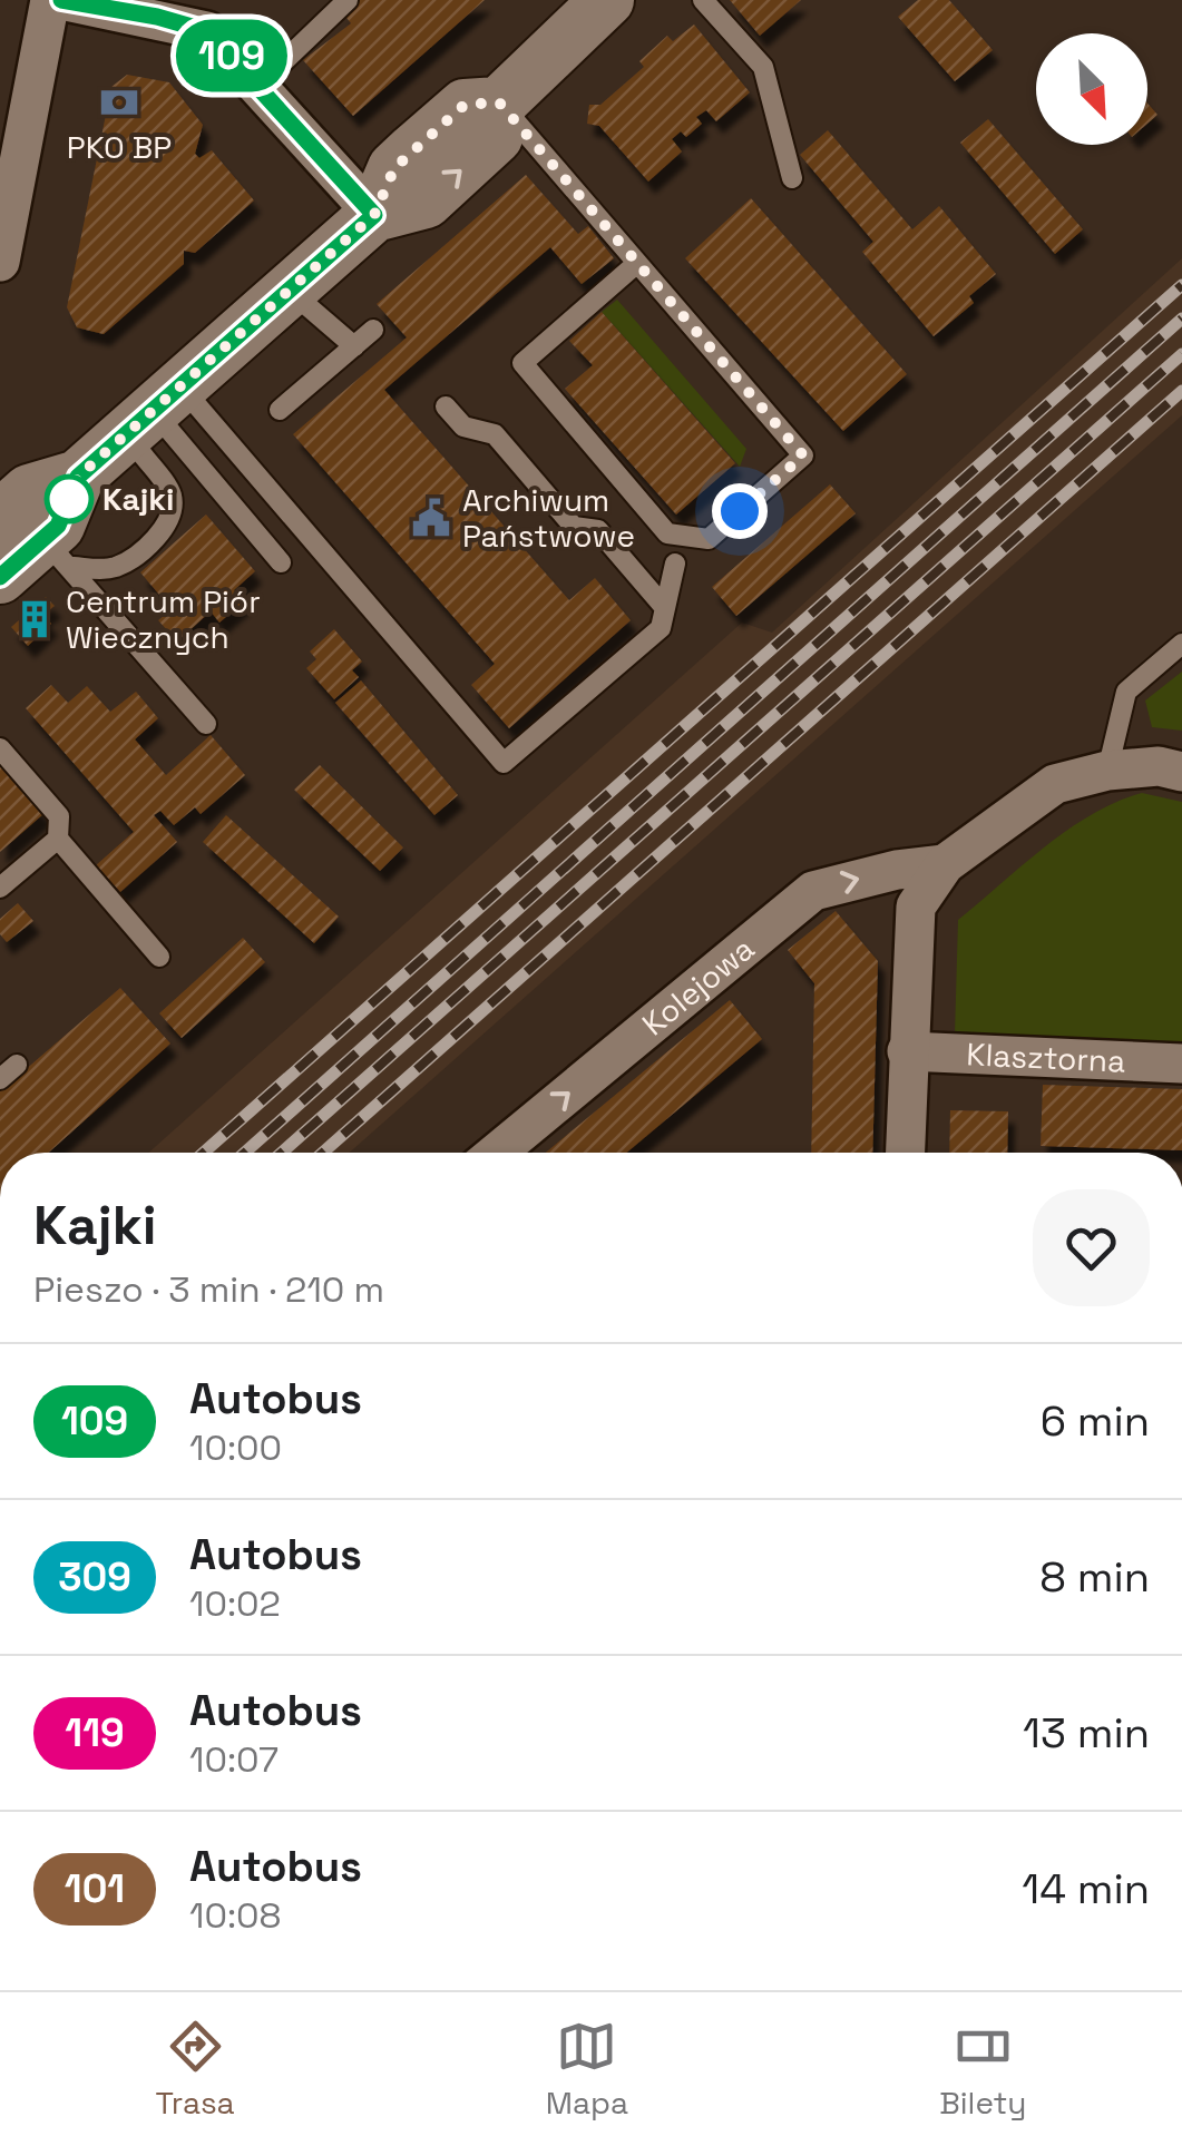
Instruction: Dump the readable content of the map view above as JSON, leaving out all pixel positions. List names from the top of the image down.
{
  "streets": {
    "street": ["Kolejowa", "Klasztorna"]
  },
  "one_way": ["Kolejowa"],
  "places": {
    "bank": ["PKO BP"],
    "other": ["Kajki"],
    "public building": ["Archiwum Państwowe"],
    "building": ["Centrum Piór Wiecznych"]
  },
  "lines": ["bus line 109"],
  "north": "bottom right",
  "page": {
    "on_map": "109",
    "heading": ["Kajki", "Pieszo · 3 min · 210 m"],
    "list": [
      {
        "mark": "109",
        "name": "Autobus",
        "note": "10:00",
        "value": "6 min"
      },
      {
        "mark": "309",
        "name": "Autobus",
        "note": "10:02",
        "value": "8 min"
      },
      {
        "mark": "119",
        "name": "Autobus",
        "note": "10:07",
        "value": "13 min"
      },
      {
        "mark": "101",
        "name": "Autobus",
        "note": "10:08",
        "value": "14 min"
      }
    ],
    "tabs": ["Trasa", "Mapa", "Bilety"]
  }
}
